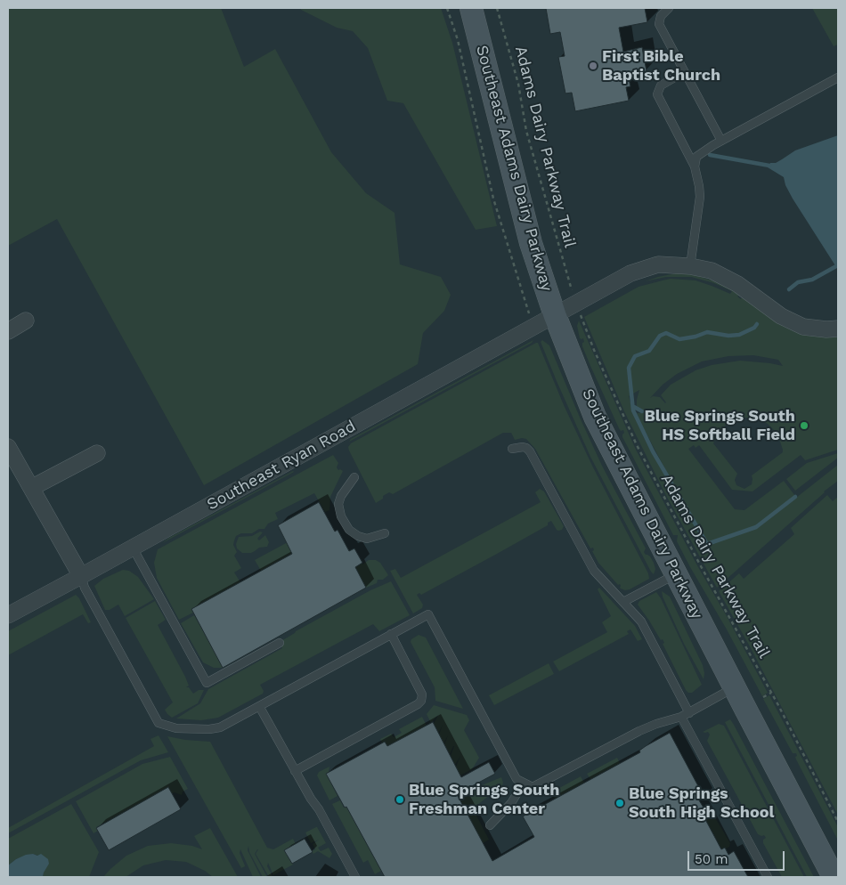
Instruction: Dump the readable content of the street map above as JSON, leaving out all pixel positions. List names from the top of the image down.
{
  "streets": {
    "main road": ["Southeast Adams Dairy Parkway"],
    "street": ["Southeast Ryan Road"],
    "path": ["Adams Dairy Parkway Trail"]
  },
  "crossings": [
    ["Southeast Adams Dairy Parkway", "Southeast Ryan Road"]
  ],
  "places": [
    "First Bible Baptist Church",
    "Blue Springs South HS Softball Field",
    "Blue Springs South Freshman Center",
    "Blue Springs South High School"
  ],
  "scale_bar": "50 m"
}
